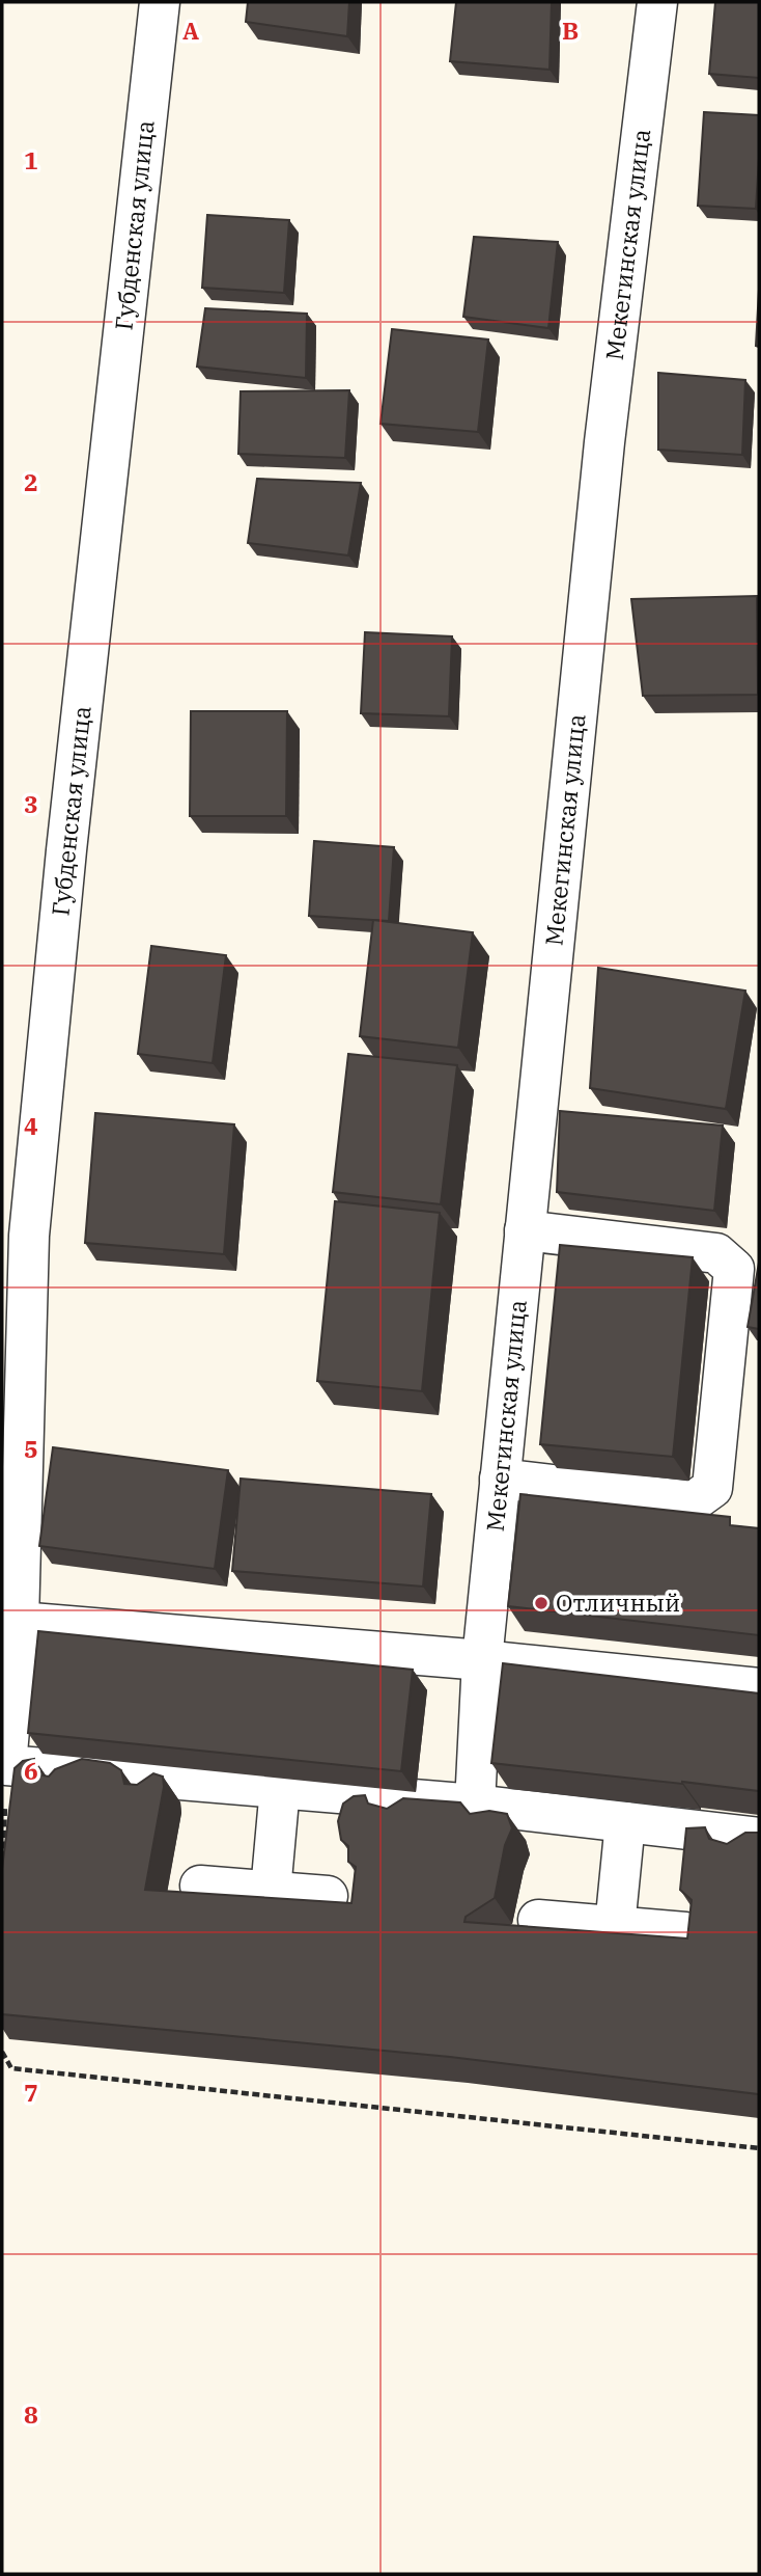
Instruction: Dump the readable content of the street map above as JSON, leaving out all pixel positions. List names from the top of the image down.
{
  "streets": {
    "street": ["Губденская улица", "Мекегинская улица"]
  },
  "places": ["Отличный"],
  "grid": {
    "columns": ["A", "B"],
    "rows": [
      "1",
      "2",
      "3",
      "4",
      "5",
      "6",
      "7",
      "8"
    ]
  }
}
